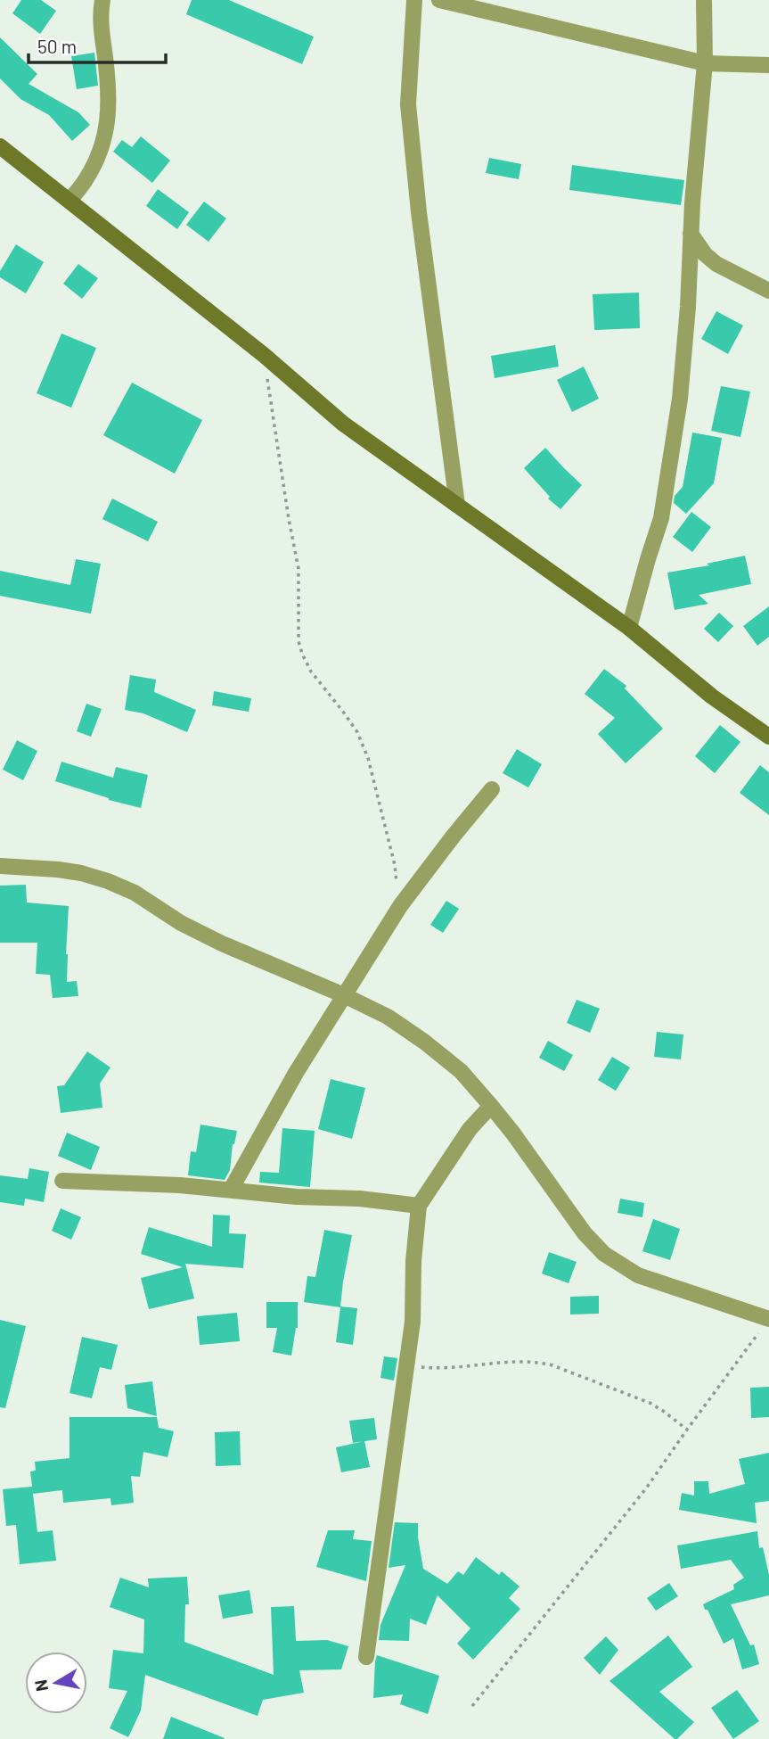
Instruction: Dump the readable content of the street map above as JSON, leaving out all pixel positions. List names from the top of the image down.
{
  "scale_bar": "50 m",
  "north": "left"
}
